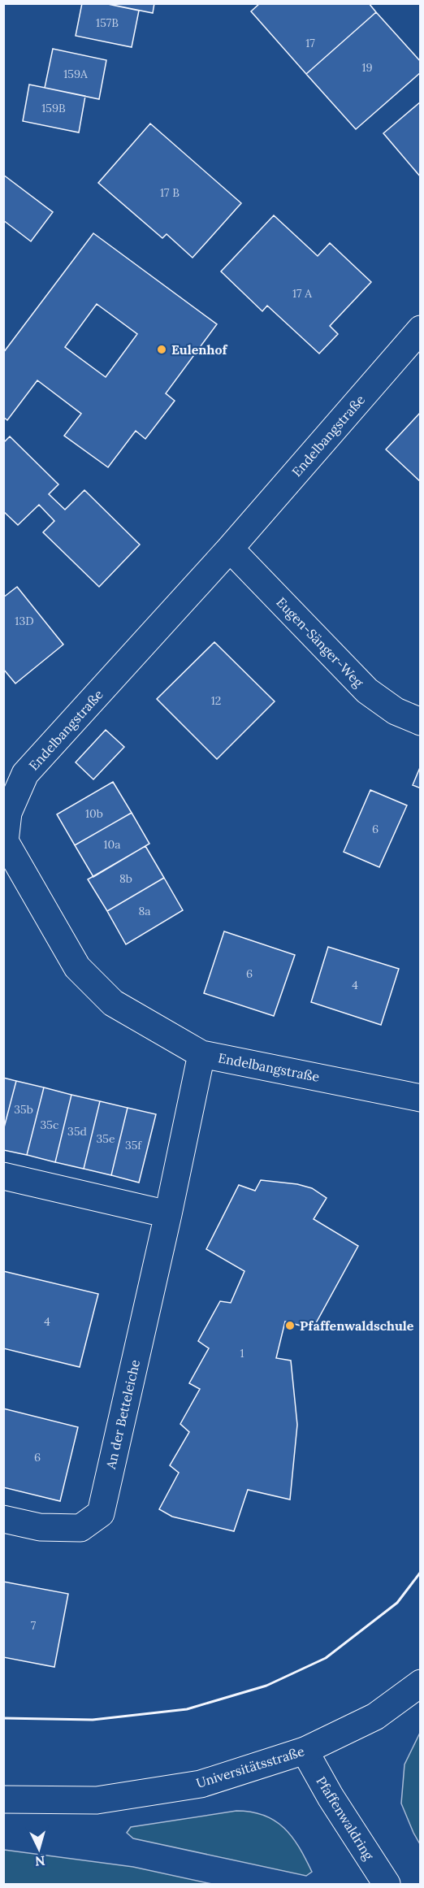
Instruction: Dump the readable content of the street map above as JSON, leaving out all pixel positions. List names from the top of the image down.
{
  "streets": {
    "street": [
      "Endelbangstraße",
      "Eugen-Sänger-Weg",
      "An der Betteleiche",
      "Universitätsstraße",
      "Pfaffenwaldring"
    ]
  },
  "crossings": [
    ["Endelbangstraße", "Eugen-Sänger-Weg"],
    ["Endelbangstraße", "An der Betteleiche"],
    ["Universitätsstraße", "Pfaffenwaldring"]
  ],
  "places": ["Eulenhof", "Pfaffenwaldschule"],
  "house_numbers": [
    "157B",
    "17",
    "19",
    "159A",
    "159B",
    "17 B",
    "17 A",
    "13D",
    "12",
    "10b",
    "6",
    "10a",
    "8b",
    "8a",
    "6",
    "4",
    "35b",
    "35c",
    "35d",
    "35e",
    "35f",
    "4",
    "1",
    "6",
    "7"
  ],
  "north": "bottom"
}
